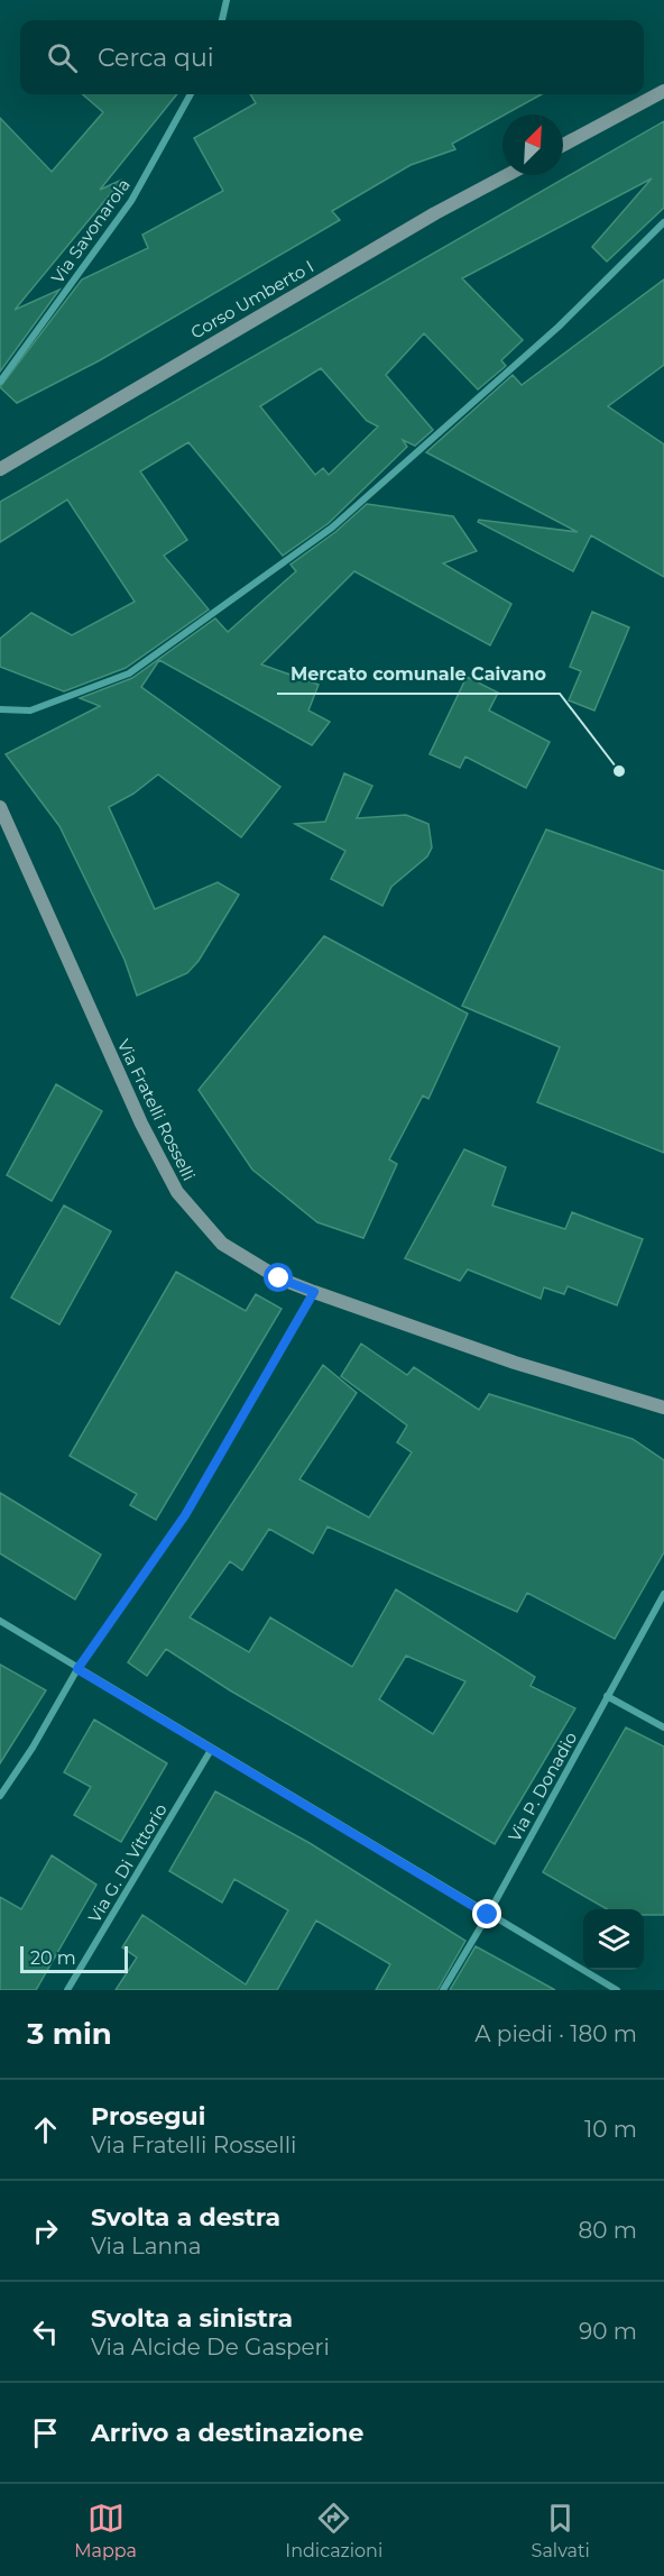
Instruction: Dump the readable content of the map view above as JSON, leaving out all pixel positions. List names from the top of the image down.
{
  "streets": {
    "main road": ["Corso Umberto I", "Via Fratelli Rosselli"],
    "street": ["Via Savonarola", "Via P. Donadio", "Via G. Di Vittorio"]
  },
  "places": ["Mercato comunale Caivano"],
  "scale_bar": "20 m",
  "north": "top right",
  "page": {
    "search": "Cerca qui",
    "scale": "20 m",
    "heading": ["3 min", "A piedi · 180 m"],
    "list": [
      ["Prosegui", "Via Fratelli Rosselli", "10 m"],
      ["Svolta a destra", "Via Lanna", "80 m"],
      ["Svolta a sinistra", "Via Alcide De Gasperi", "90 m"],
      "Arrivo a destinazione"
    ],
    "nav": ["Mappa", "Indicazioni", "Salvati"]
  }
}
